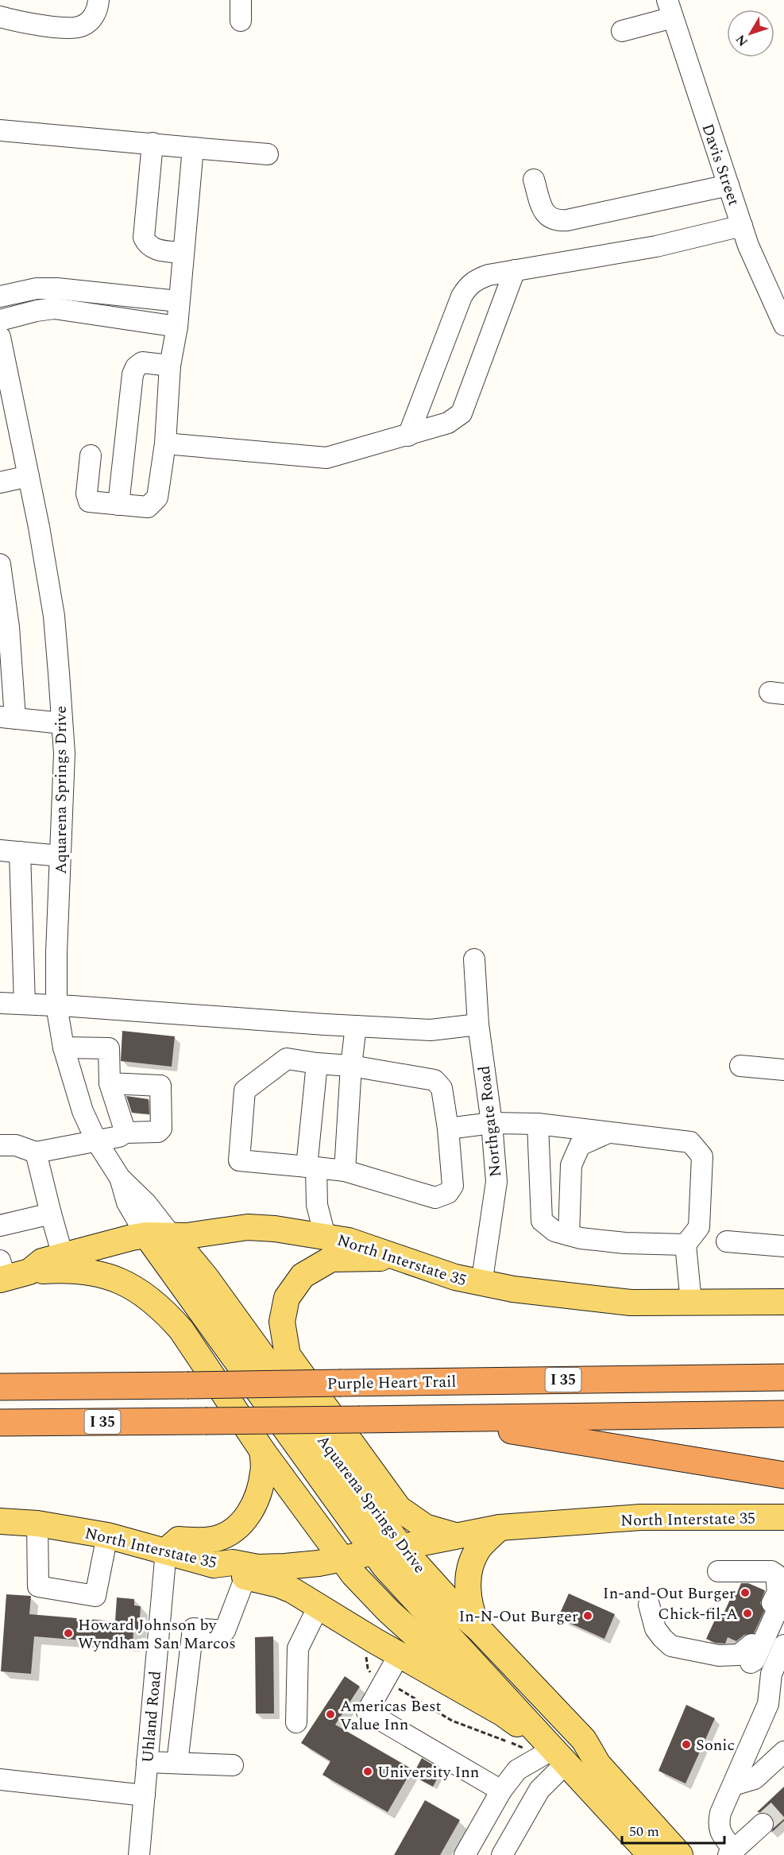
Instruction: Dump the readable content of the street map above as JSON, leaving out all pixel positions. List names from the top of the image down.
{
  "streets": {
    "highway": ["I 35", "Purple Heart Trail"],
    "main road": ["Aquarena Springs Drive", "North Interstate 35"],
    "street": ["Davis Street", "Northgate Road", "Uhland Road"]
  },
  "crossings": [
    ["Aquarena Springs Drive", "North Interstate 35"],
    ["Northgate Road", "North Interstate 35"],
    ["North Interstate 35", "Uhland Road"]
  ],
  "places": [
    "In-and-Out Burger",
    "Chick-fil-A",
    "In-N-Out Burger",
    "Howard Johnson by Wyndham San Marcos",
    "Americas Best Value Inn",
    "Sonic",
    "University Inn"
  ],
  "scale_bar": "50 m",
  "north": "bottom left"
}
